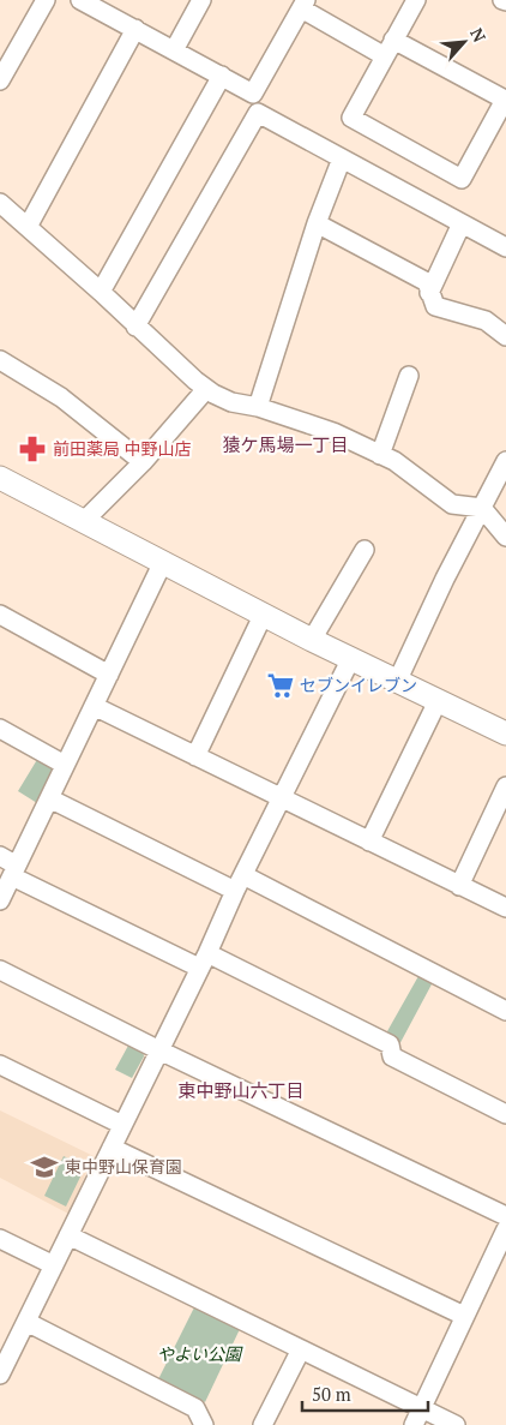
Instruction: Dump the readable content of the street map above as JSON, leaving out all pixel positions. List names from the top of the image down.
{
  "districts": ["猿ケ馬場一丁目", "東中野山六丁目"],
  "parks": ["やよい公園"],
  "places": {
    "pharmacy": ["前田薬局 中野山店"],
    "supermarket": ["セブンイレブン"],
    "school or university": ["東中野山保育園"]
  },
  "scale_bar": "50 m",
  "north": "top right"
}
